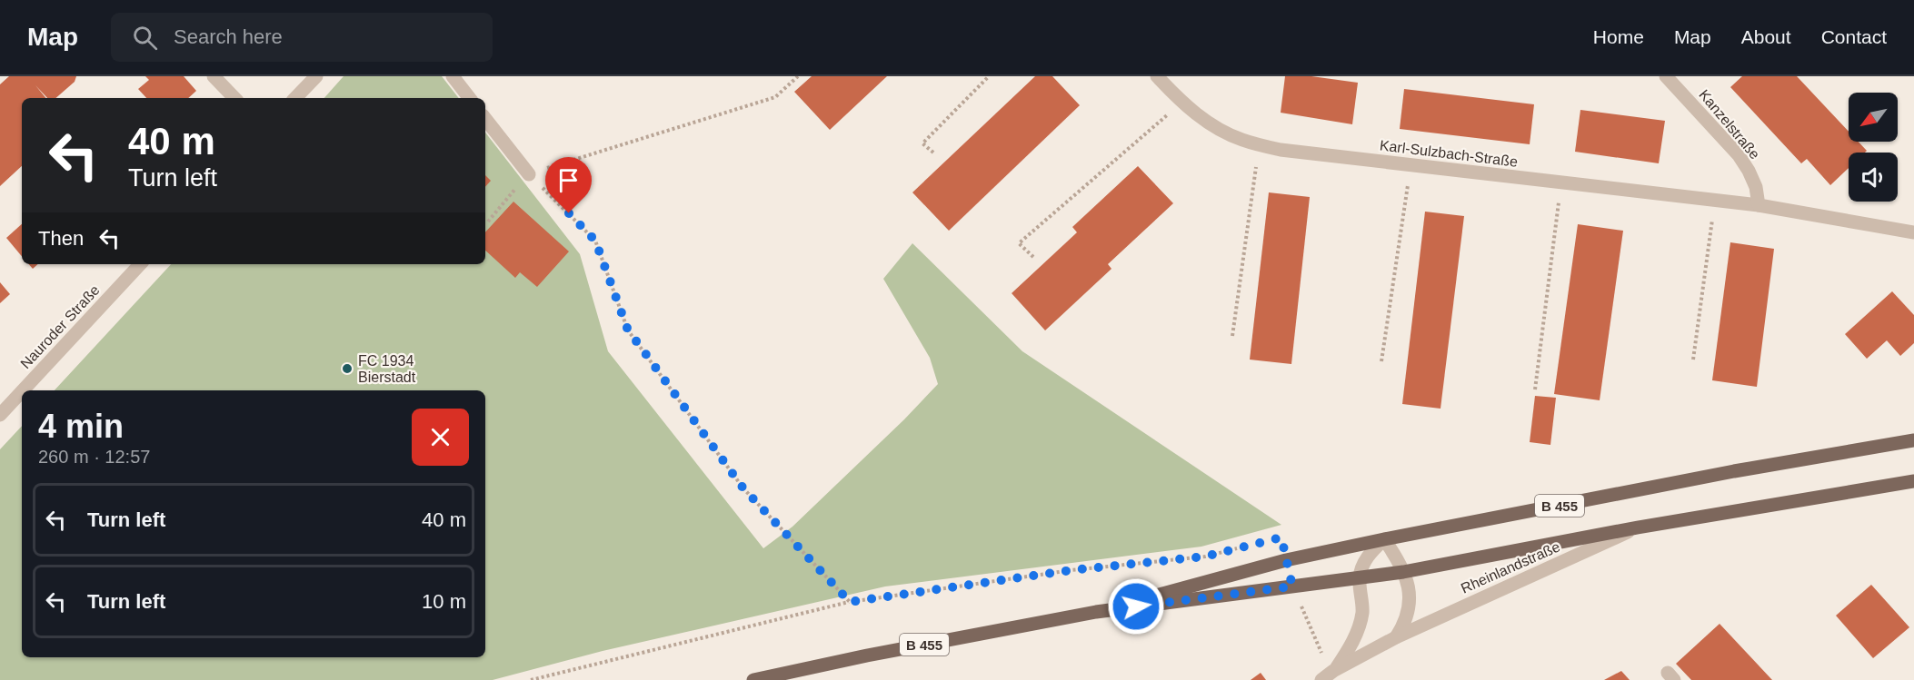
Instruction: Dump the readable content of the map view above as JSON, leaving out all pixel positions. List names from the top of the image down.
{
  "streets": {
    "main road": ["B 455"],
    "street": [
      "Kanzelstraße",
      "Karl-Sulzbach-Straße",
      "Nauroder Straße",
      "Rheinlandstraße"
    ]
  },
  "crossings": [
    ["Kanzelstraße", "Karl-Sulzbach-Straße"],
    ["B 455", "Rheinlandstraße"]
  ],
  "places": ["FC 1934 Bierstadt"],
  "north": "bottom left",
  "page": {
    "header": "Map",
    "search": "Search here",
    "nav": [
      "Home",
      "Map",
      "About",
      "Contact"
    ],
    "turn": ["40 m", "Turn left"],
    "then": "Then",
    "heading": ["4 min", "260 m · 12:57"],
    "list": [
      {
        "name": "Turn left",
        "value": "40 m"
      },
      {
        "name": "Turn left",
        "value": "10 m"
      }
    ]
  }
}
